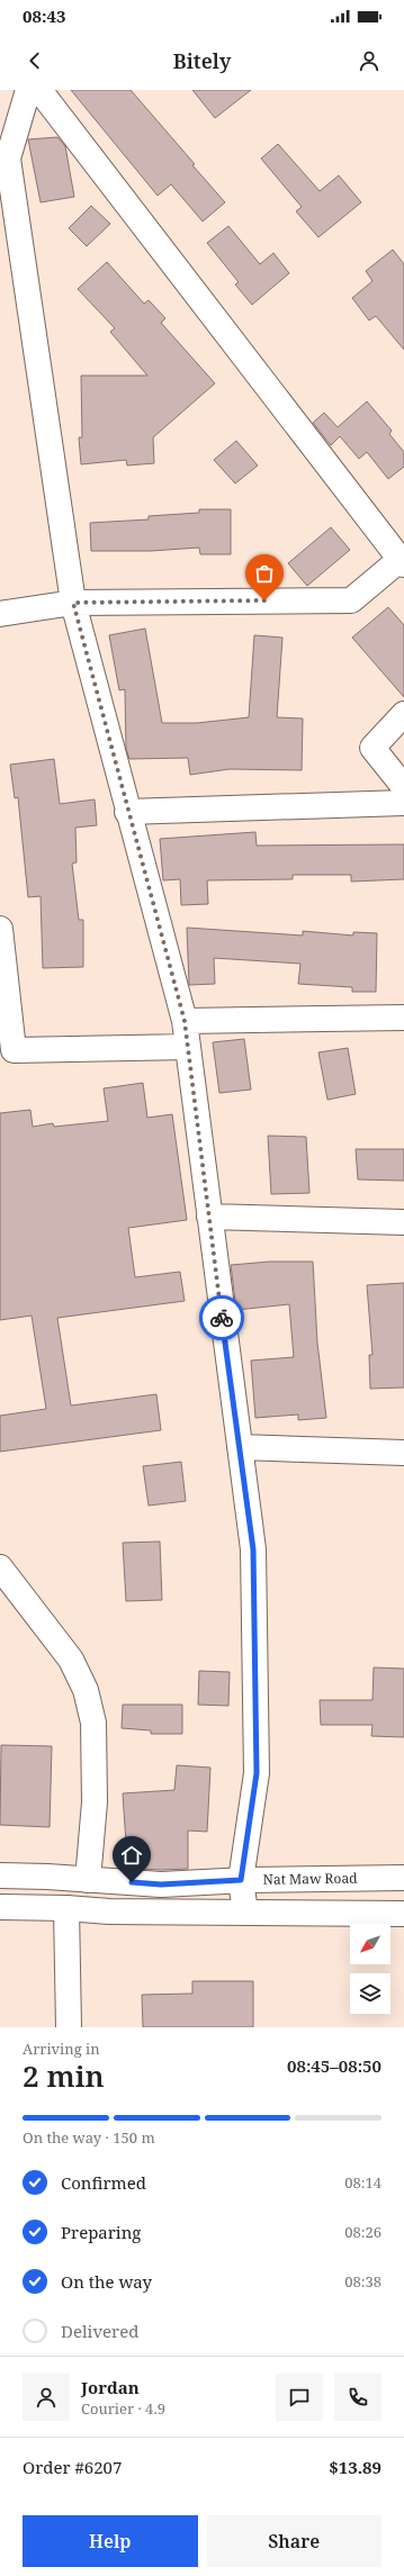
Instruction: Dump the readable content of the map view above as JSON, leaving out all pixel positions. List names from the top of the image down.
{
  "streets": {
    "street": ["Nat Maw Road"]
  },
  "north": "bottom left",
  "page": {
    "status": "08:43",
    "header": "Bitely",
    "heading": ["2 min", "Arriving in", "08:45–08:50"],
    "panel": [
      "Jordan",
      "Courier · 4.9",
      "Order #6207",
      "$13.89"
    ],
    "bar": "On the way · 150 m",
    "list": [
      ["Confirmed", "08:14"],
      ["Preparing", "08:26"],
      ["On the way", "08:38"],
      "Delivered"
    ],
    "buttons": ["Help", "Share"]
  }
}
